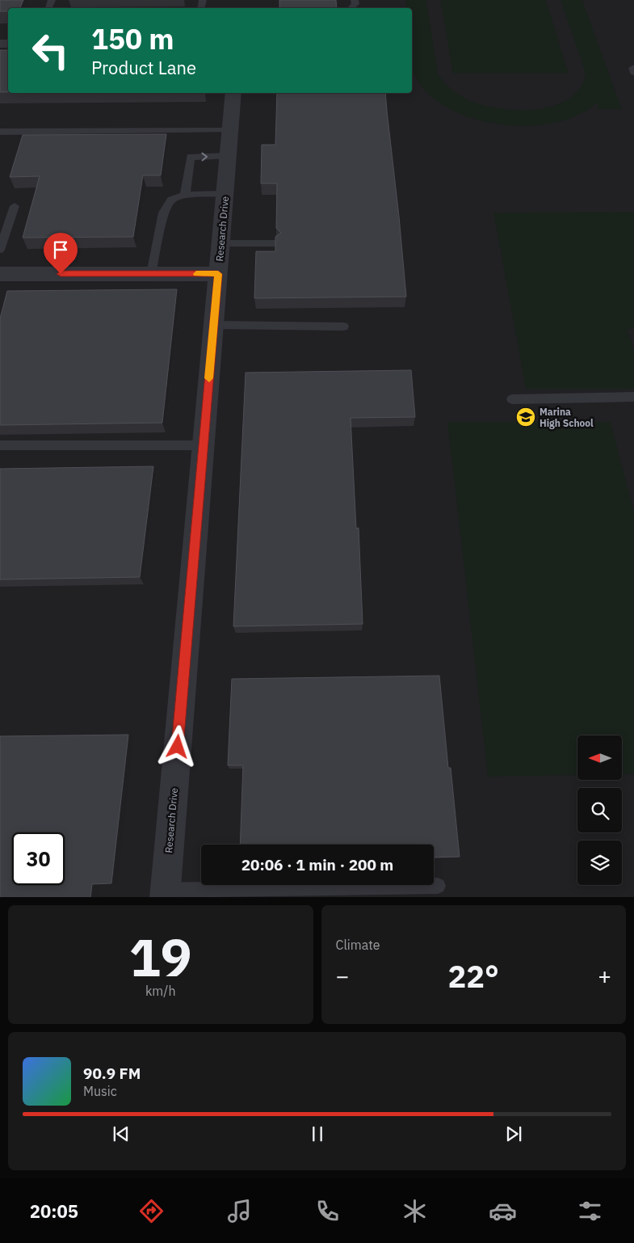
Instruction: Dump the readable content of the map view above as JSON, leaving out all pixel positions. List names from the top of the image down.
{
  "streets": {
    "street": ["Research Drive"]
  },
  "places": {
    "school or university": ["Marina High School"]
  },
  "north": "left",
  "page": {
    "turn": ["150 m", "Product Lane"],
    "limit": "30",
    "trip": "20:06 · 1 min · 200 m",
    "tile": [
      ["19", "km/h"],
      "Climate"
    ],
    "heat": ["−", "22°", "+"],
    "song": ["90.9 FM", "Music"],
    "tabs": "20:05"
  }
}
